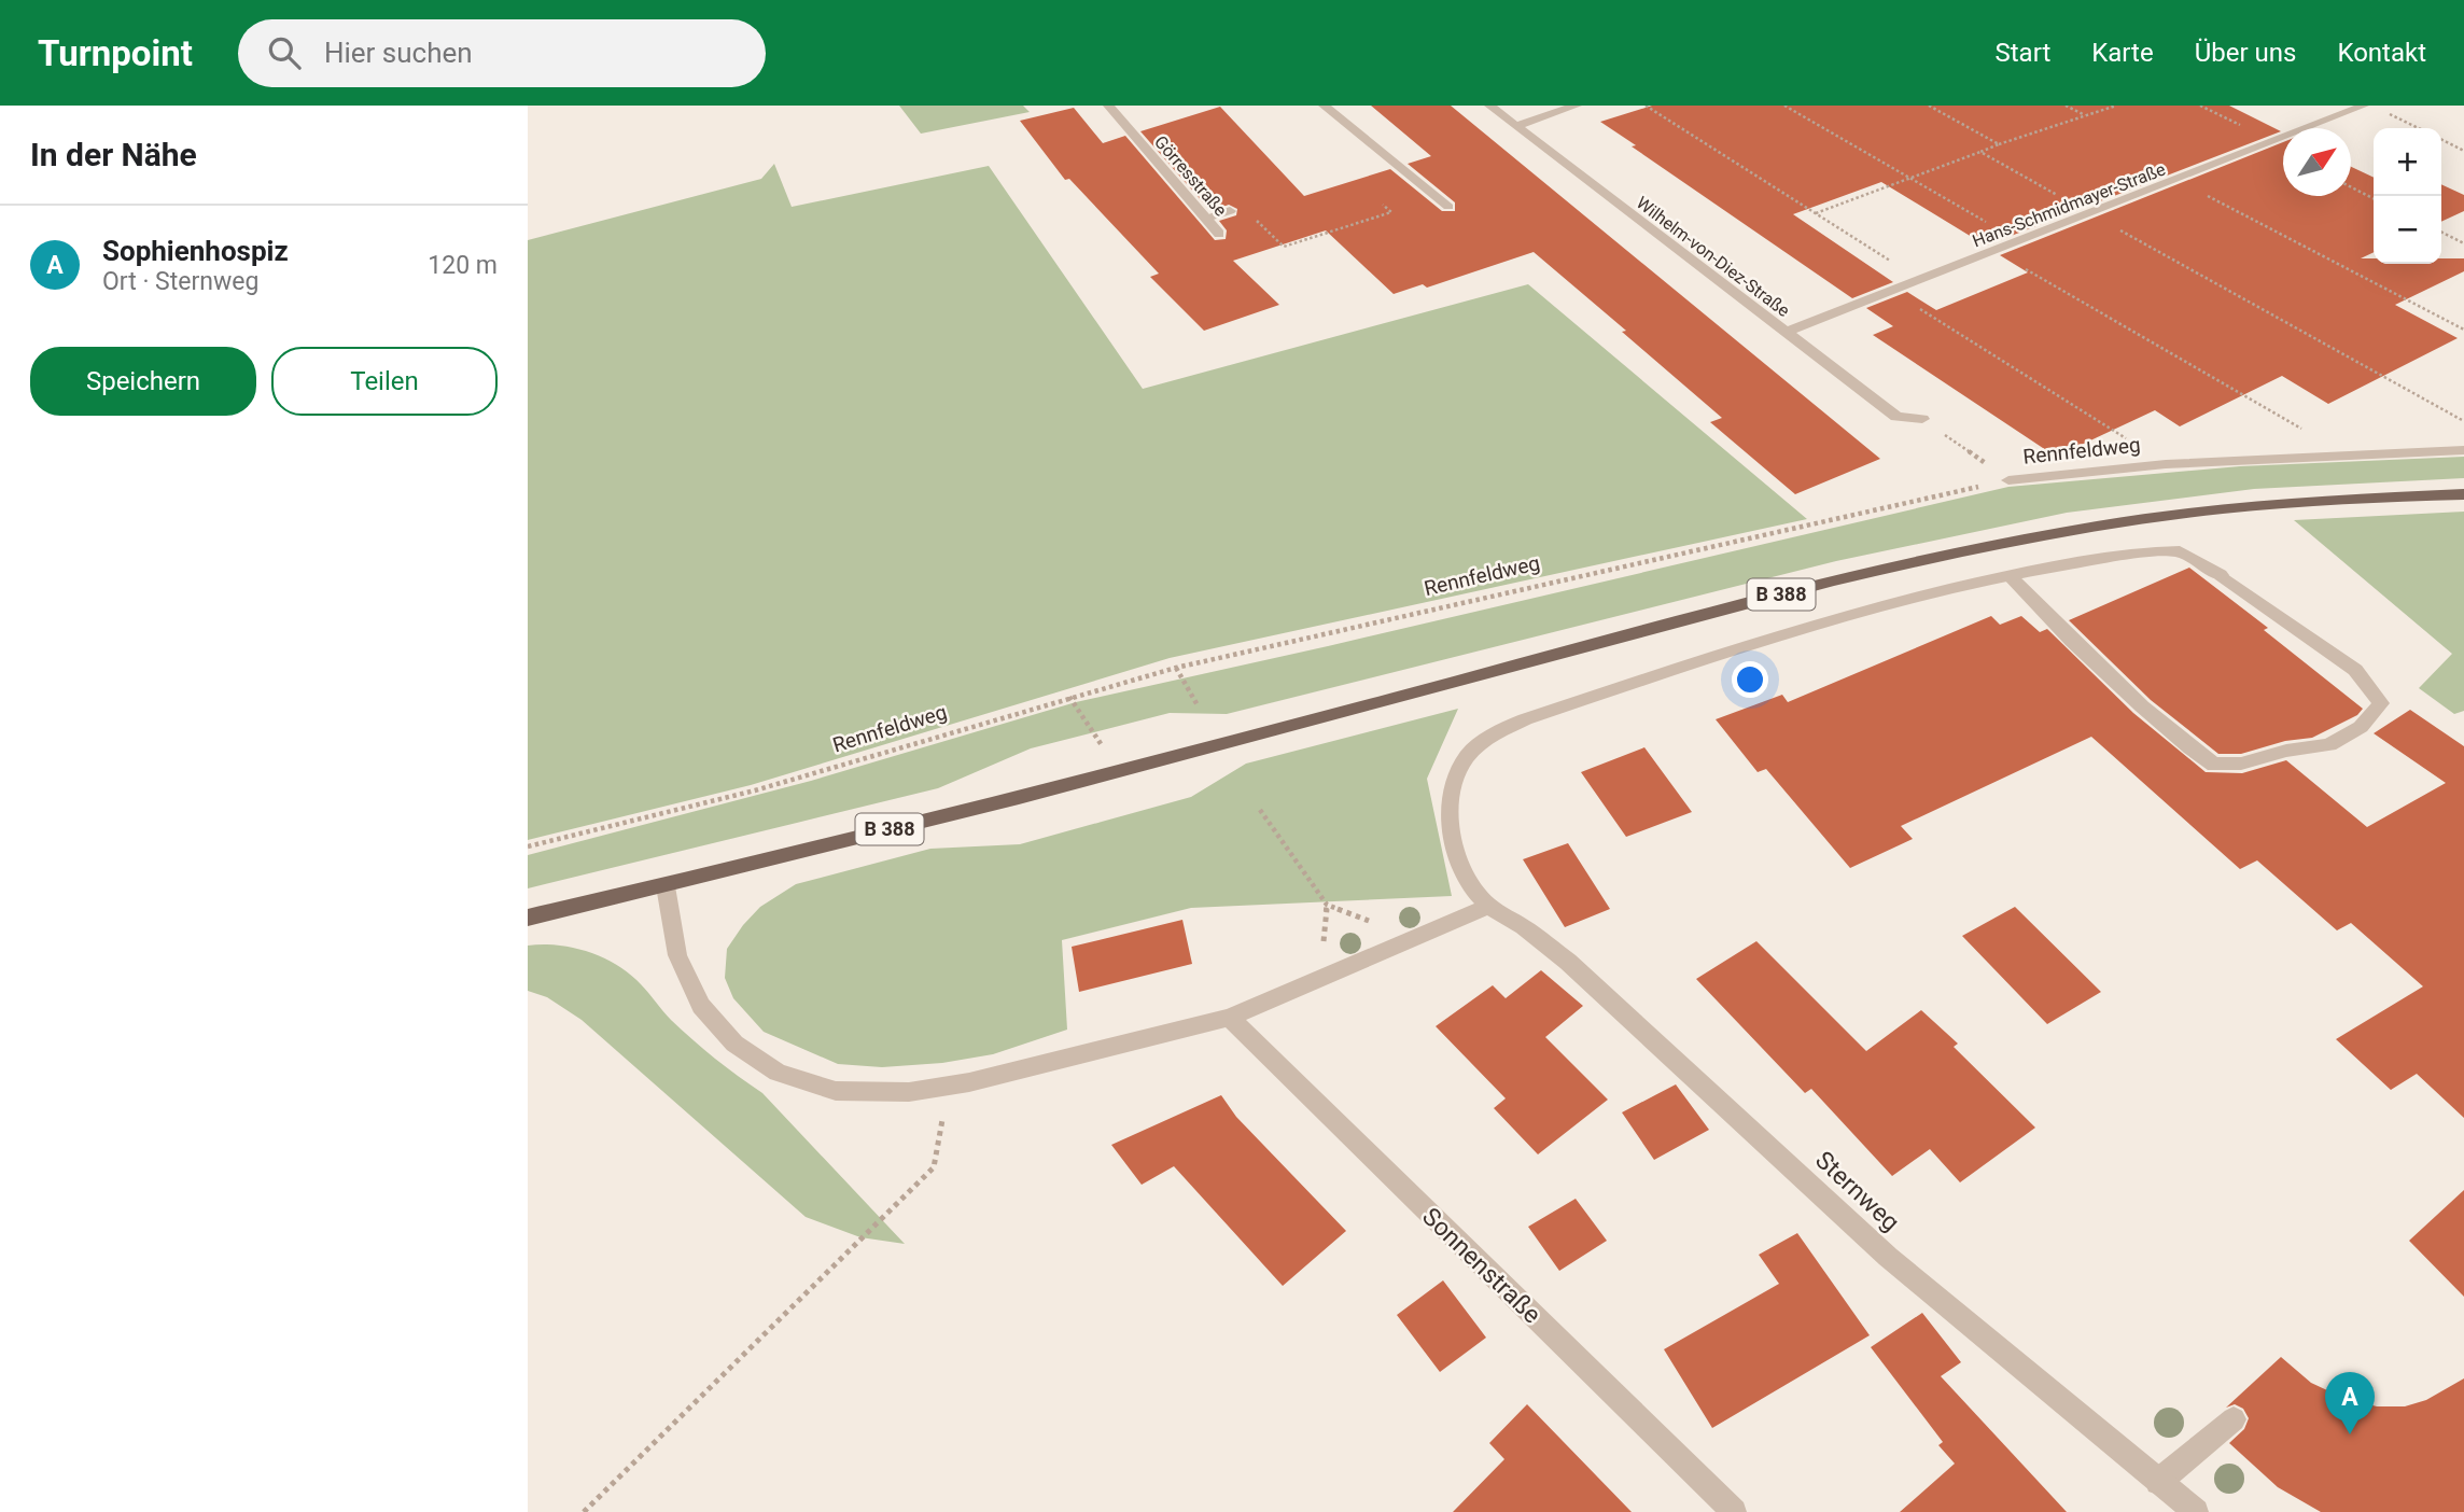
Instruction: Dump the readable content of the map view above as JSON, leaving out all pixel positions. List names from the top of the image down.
{
  "streets": {
    "main road": ["B 388"],
    "street": [
      "Görresstraße",
      "Hans-Schmidmayer-Straße",
      "Wilhelm-von-Diez-Straße",
      "Rennfeldweg",
      "Sternweg",
      "Sonnenstraße"
    ]
  },
  "crossings": [
    ["Hans-Schmidmayer-Straße", "Wilhelm-von-Diez-Straße"]
  ],
  "north": "top right",
  "page": {
    "header": "Turnpoint",
    "search": "Hier suchen",
    "nav": [
      "Start",
      "Karte",
      "Über uns",
      "Kontakt"
    ],
    "heading": "In der Nähe",
    "map_buttons": ["+", "−"],
    "list": [
      {
        "mark": "A",
        "name": "Sophienhospiz",
        "note": "Ort · Sternweg",
        "value": "120 m"
      }
    ],
    "buttons": ["Speichern", "Teilen"],
    "pins": "A"
  }
}
